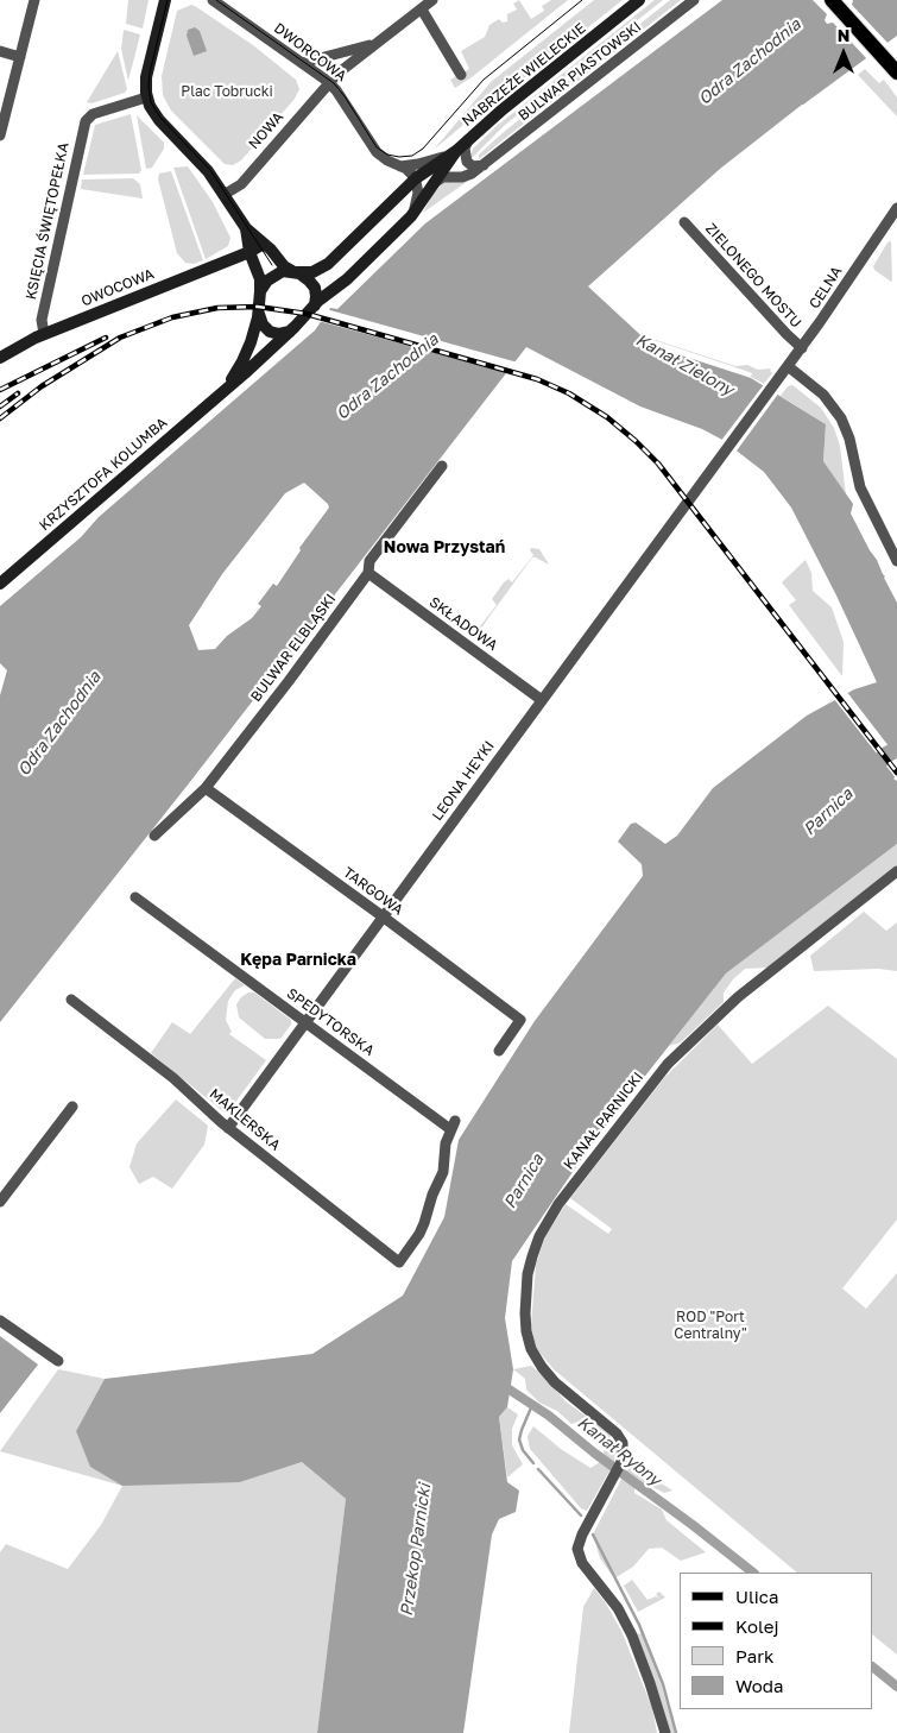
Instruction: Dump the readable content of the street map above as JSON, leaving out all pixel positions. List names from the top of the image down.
{
  "streets": {
    "street": [
      "DWORCOWA",
      "BULWAR PIASTOWSKI",
      "NABRZEŻE WIELECKIE",
      "NOWA",
      "KSIĘCIA ŚWIĘTOPEŁKA",
      "ZIELONEGO MOSTU",
      "OWOCOWA",
      "CELNA",
      "KRZYSZTOFA KOLUMBA",
      "SKŁADOWA",
      "BULWAR ELBLĄSKI",
      "LEONA HEYKI",
      "TARGOWA",
      "SPEDYTORSKA",
      "MAKLERSKA",
      "KANAŁ PARNICKI"
    ]
  },
  "crossings": [
    ["DWORCOWA", "NABRZEŻE WIELECKIE"],
    ["DWORCOWA", "NOWA"],
    ["BULWAR PIASTOWSKI", "NABRZEŻE WIELECKIE"],
    ["NABRZEŻE WIELECKIE", "KRZYSZTOFA KOLUMBA"],
    ["KSIĘCIA ŚWIĘTOPEŁKA", "OWOCOWA"],
    ["ZIELONEGO MOSTU", "CELNA"],
    ["CELNA", "LEONA HEYKI"],
    ["SKŁADOWA", "BULWAR ELBLĄSKI"],
    ["SKŁADOWA", "LEONA HEYKI"],
    ["BULWAR ELBLĄSKI", "TARGOWA"],
    ["LEONA HEYKI", "TARGOWA"],
    ["LEONA HEYKI", "SPEDYTORSKA"],
    ["LEONA HEYKI", "MAKLERSKA"],
    ["SPEDYTORSKA", "MAKLERSKA"]
  ],
  "districts": ["Nowa Przystań", "Kępa Parnicka"],
  "water": [
    "Odra Zachodnia",
    "Kanał Zielony",
    "Parnica",
    "Kanał Rybny",
    "Przekop Parnicki"
  ],
  "parks": ["Plac Tobrucki", "ROD \"Port Centralny\""],
  "legend": [
    "Ulica",
    "Kolej",
    "Park",
    "Woda"
  ],
  "north": "top"
}
